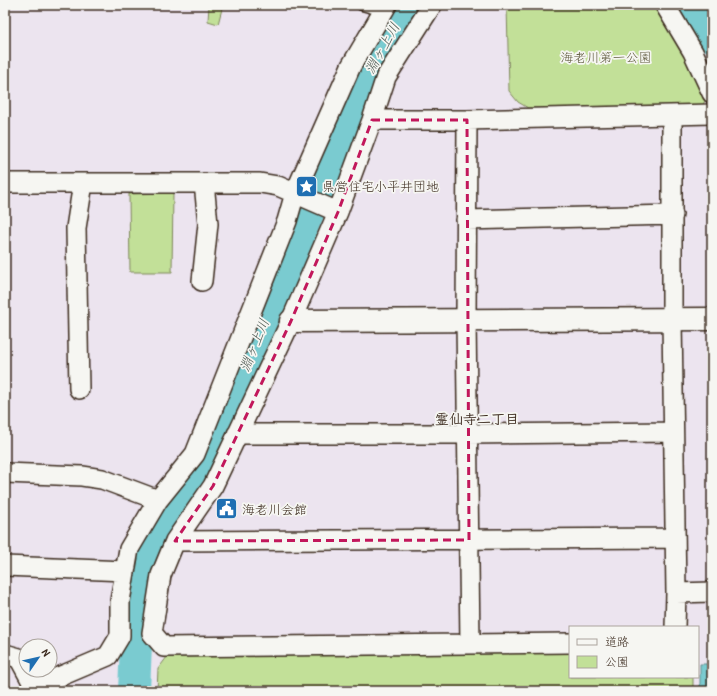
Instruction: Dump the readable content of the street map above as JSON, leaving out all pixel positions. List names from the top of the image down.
{
  "districts": ["霊仙寺二丁目"],
  "water": ["淵ヶ上川"],
  "parks": ["海老川第一公園"],
  "places": {
    "place": ["県営住宅小平井団地"],
    "public building": ["海老川会館"]
  },
  "legend": ["道路", "公園"],
  "north": "top right"
}
